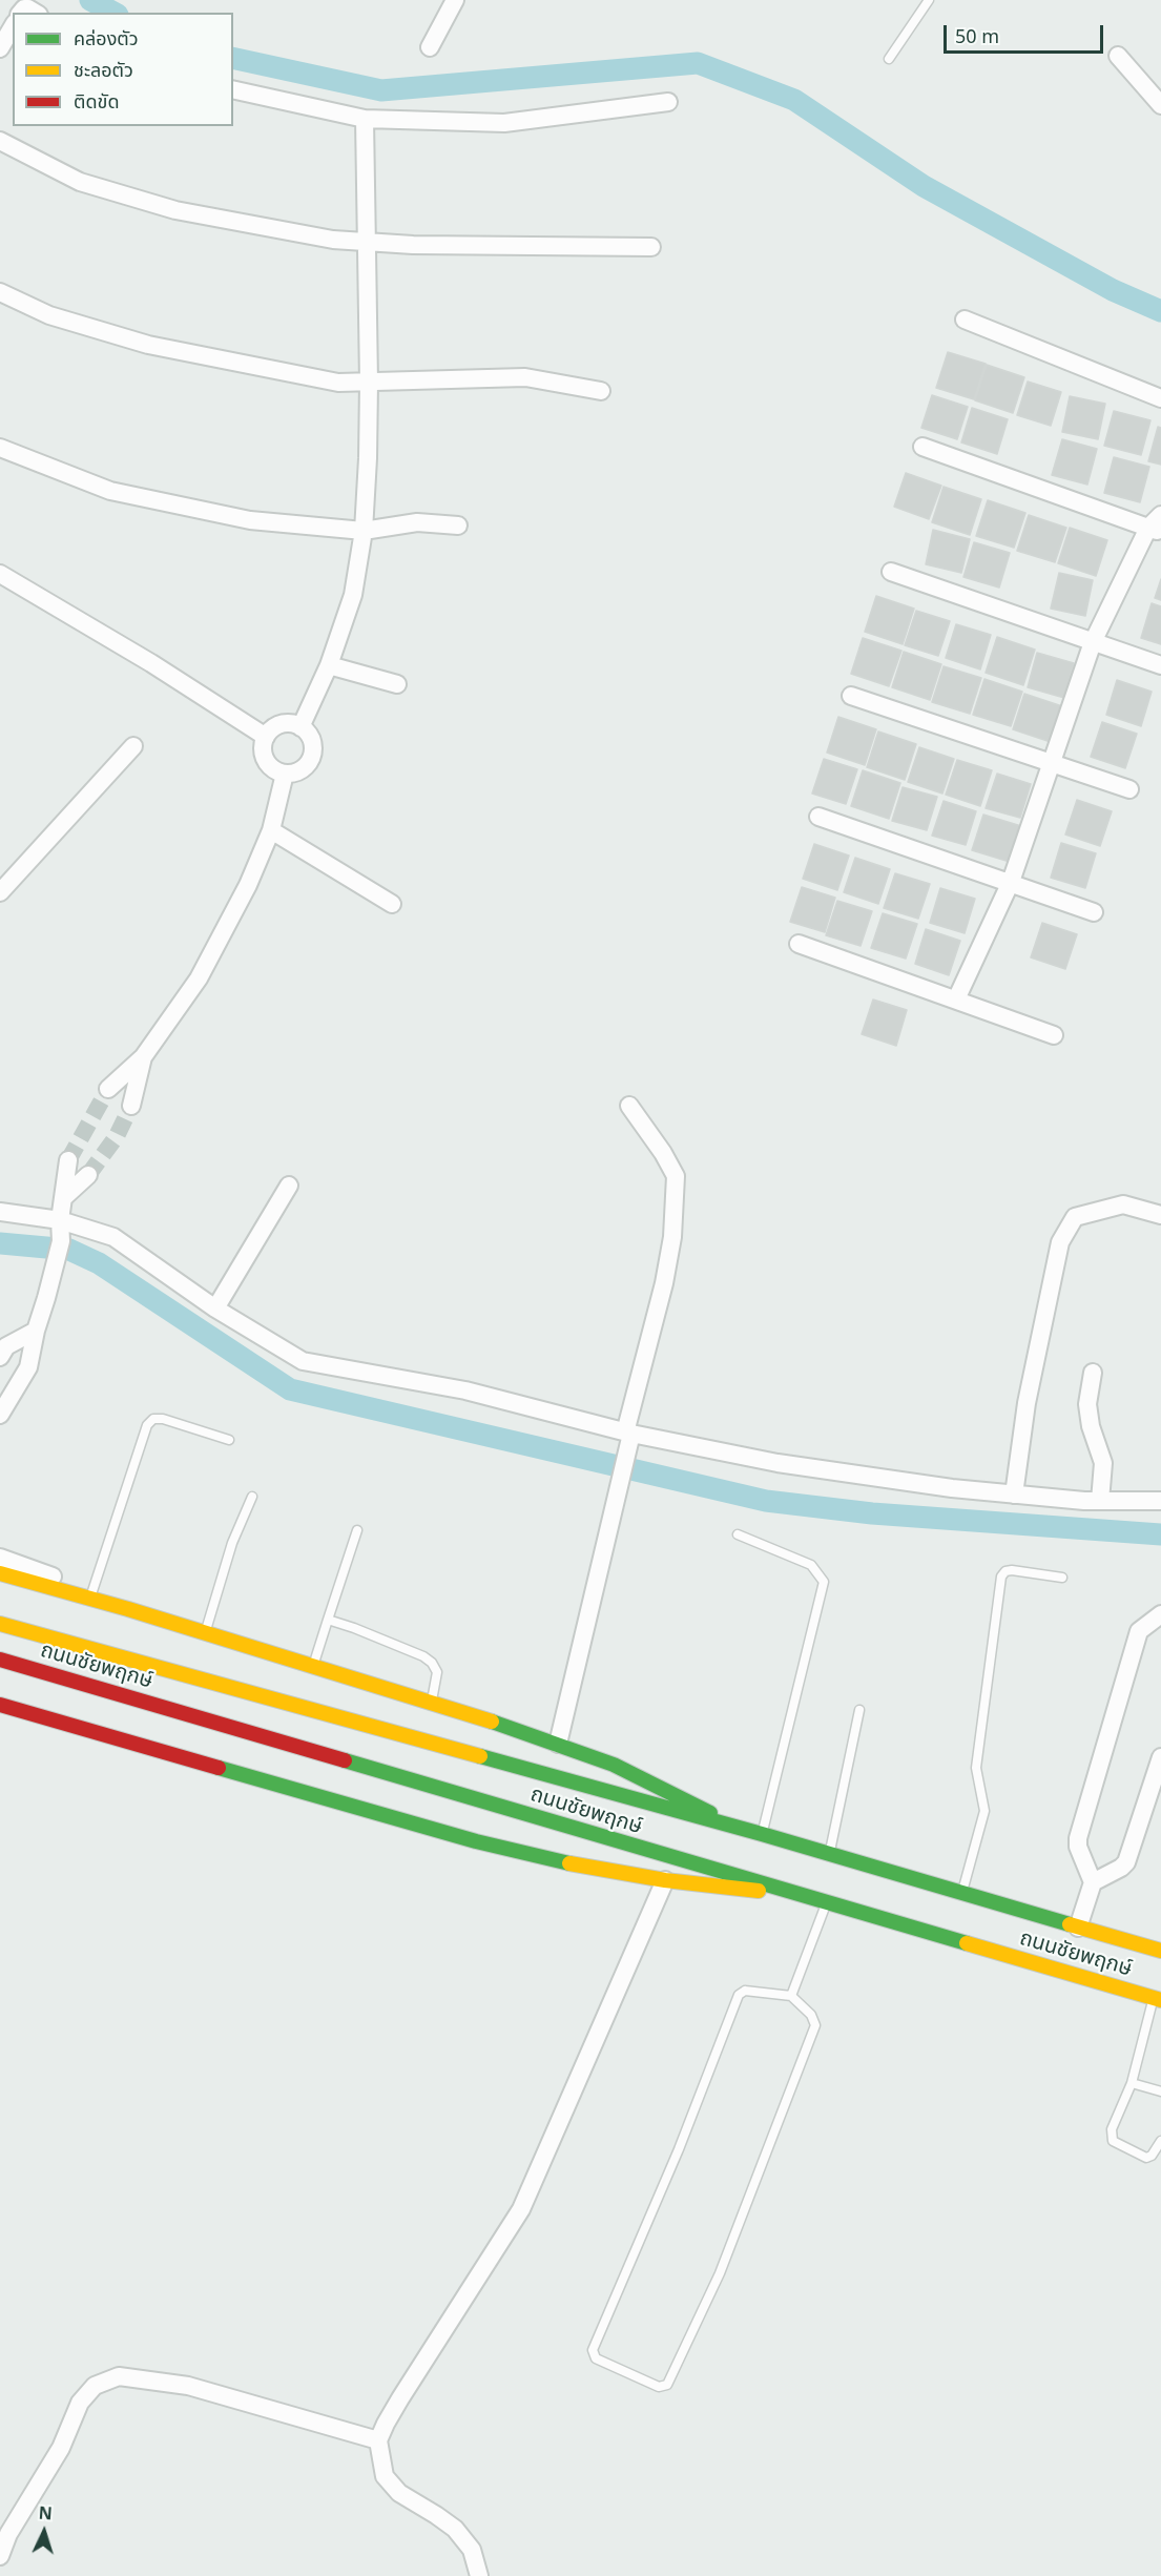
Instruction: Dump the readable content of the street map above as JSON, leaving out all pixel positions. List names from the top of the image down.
{
  "streets": {
    "main road": ["ถนนชัยพฤกษ์"]
  },
  "legend": ["คล่องตัว", "ชะลอตัว", "ติดขัด"],
  "scale_bar": "50 m",
  "north": "top"
}
